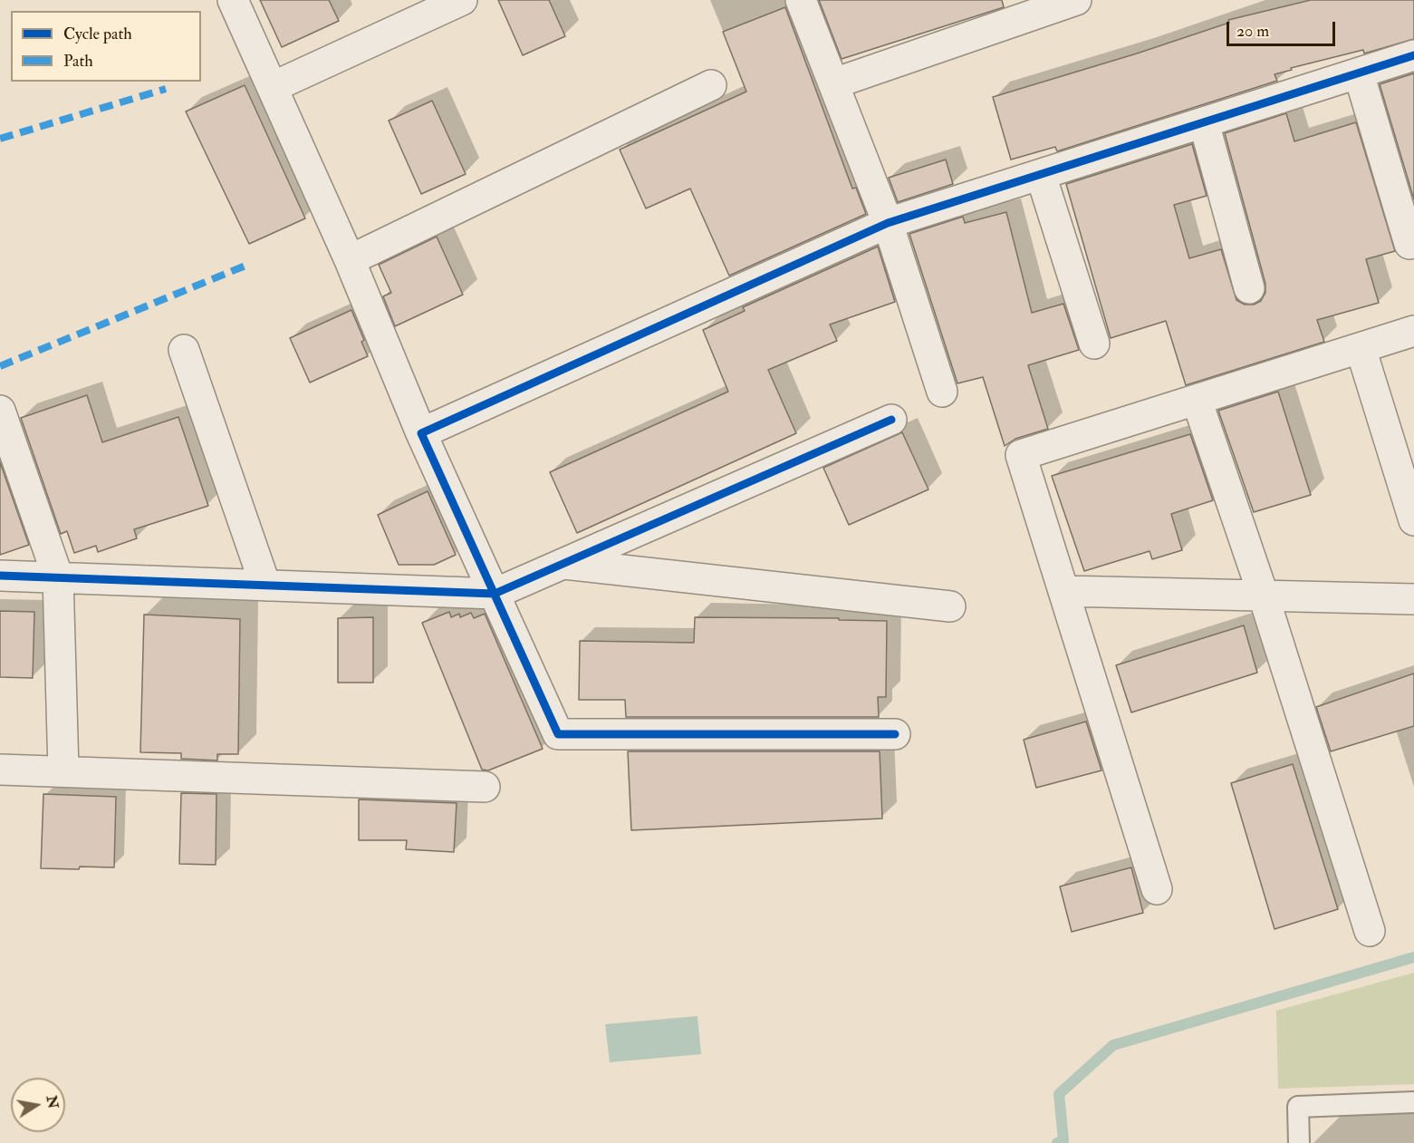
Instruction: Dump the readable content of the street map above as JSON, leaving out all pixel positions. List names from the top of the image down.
{
  "legend": ["Cycle path", "Path"],
  "scale_bar": "20 m",
  "north": "right"
}
